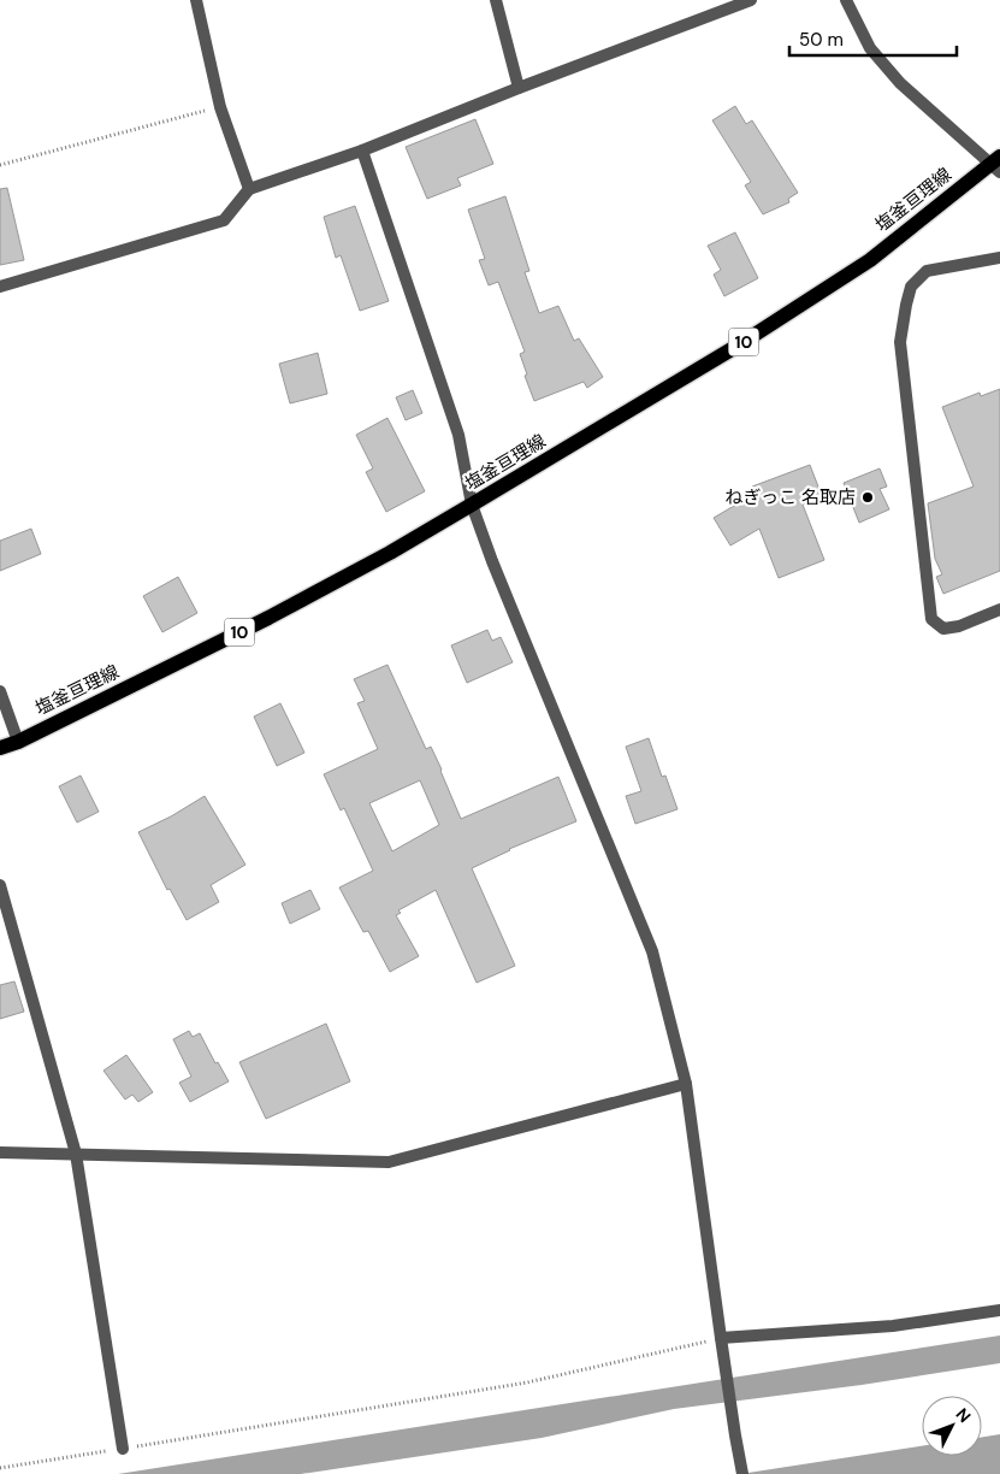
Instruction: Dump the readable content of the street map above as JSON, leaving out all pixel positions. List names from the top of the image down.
{
  "streets": {
    "main road": ["塩釜亘理線", "10"]
  },
  "places": ["ねぎっこ 名取店"],
  "scale_bar": "50 m",
  "north": "top right"
}
